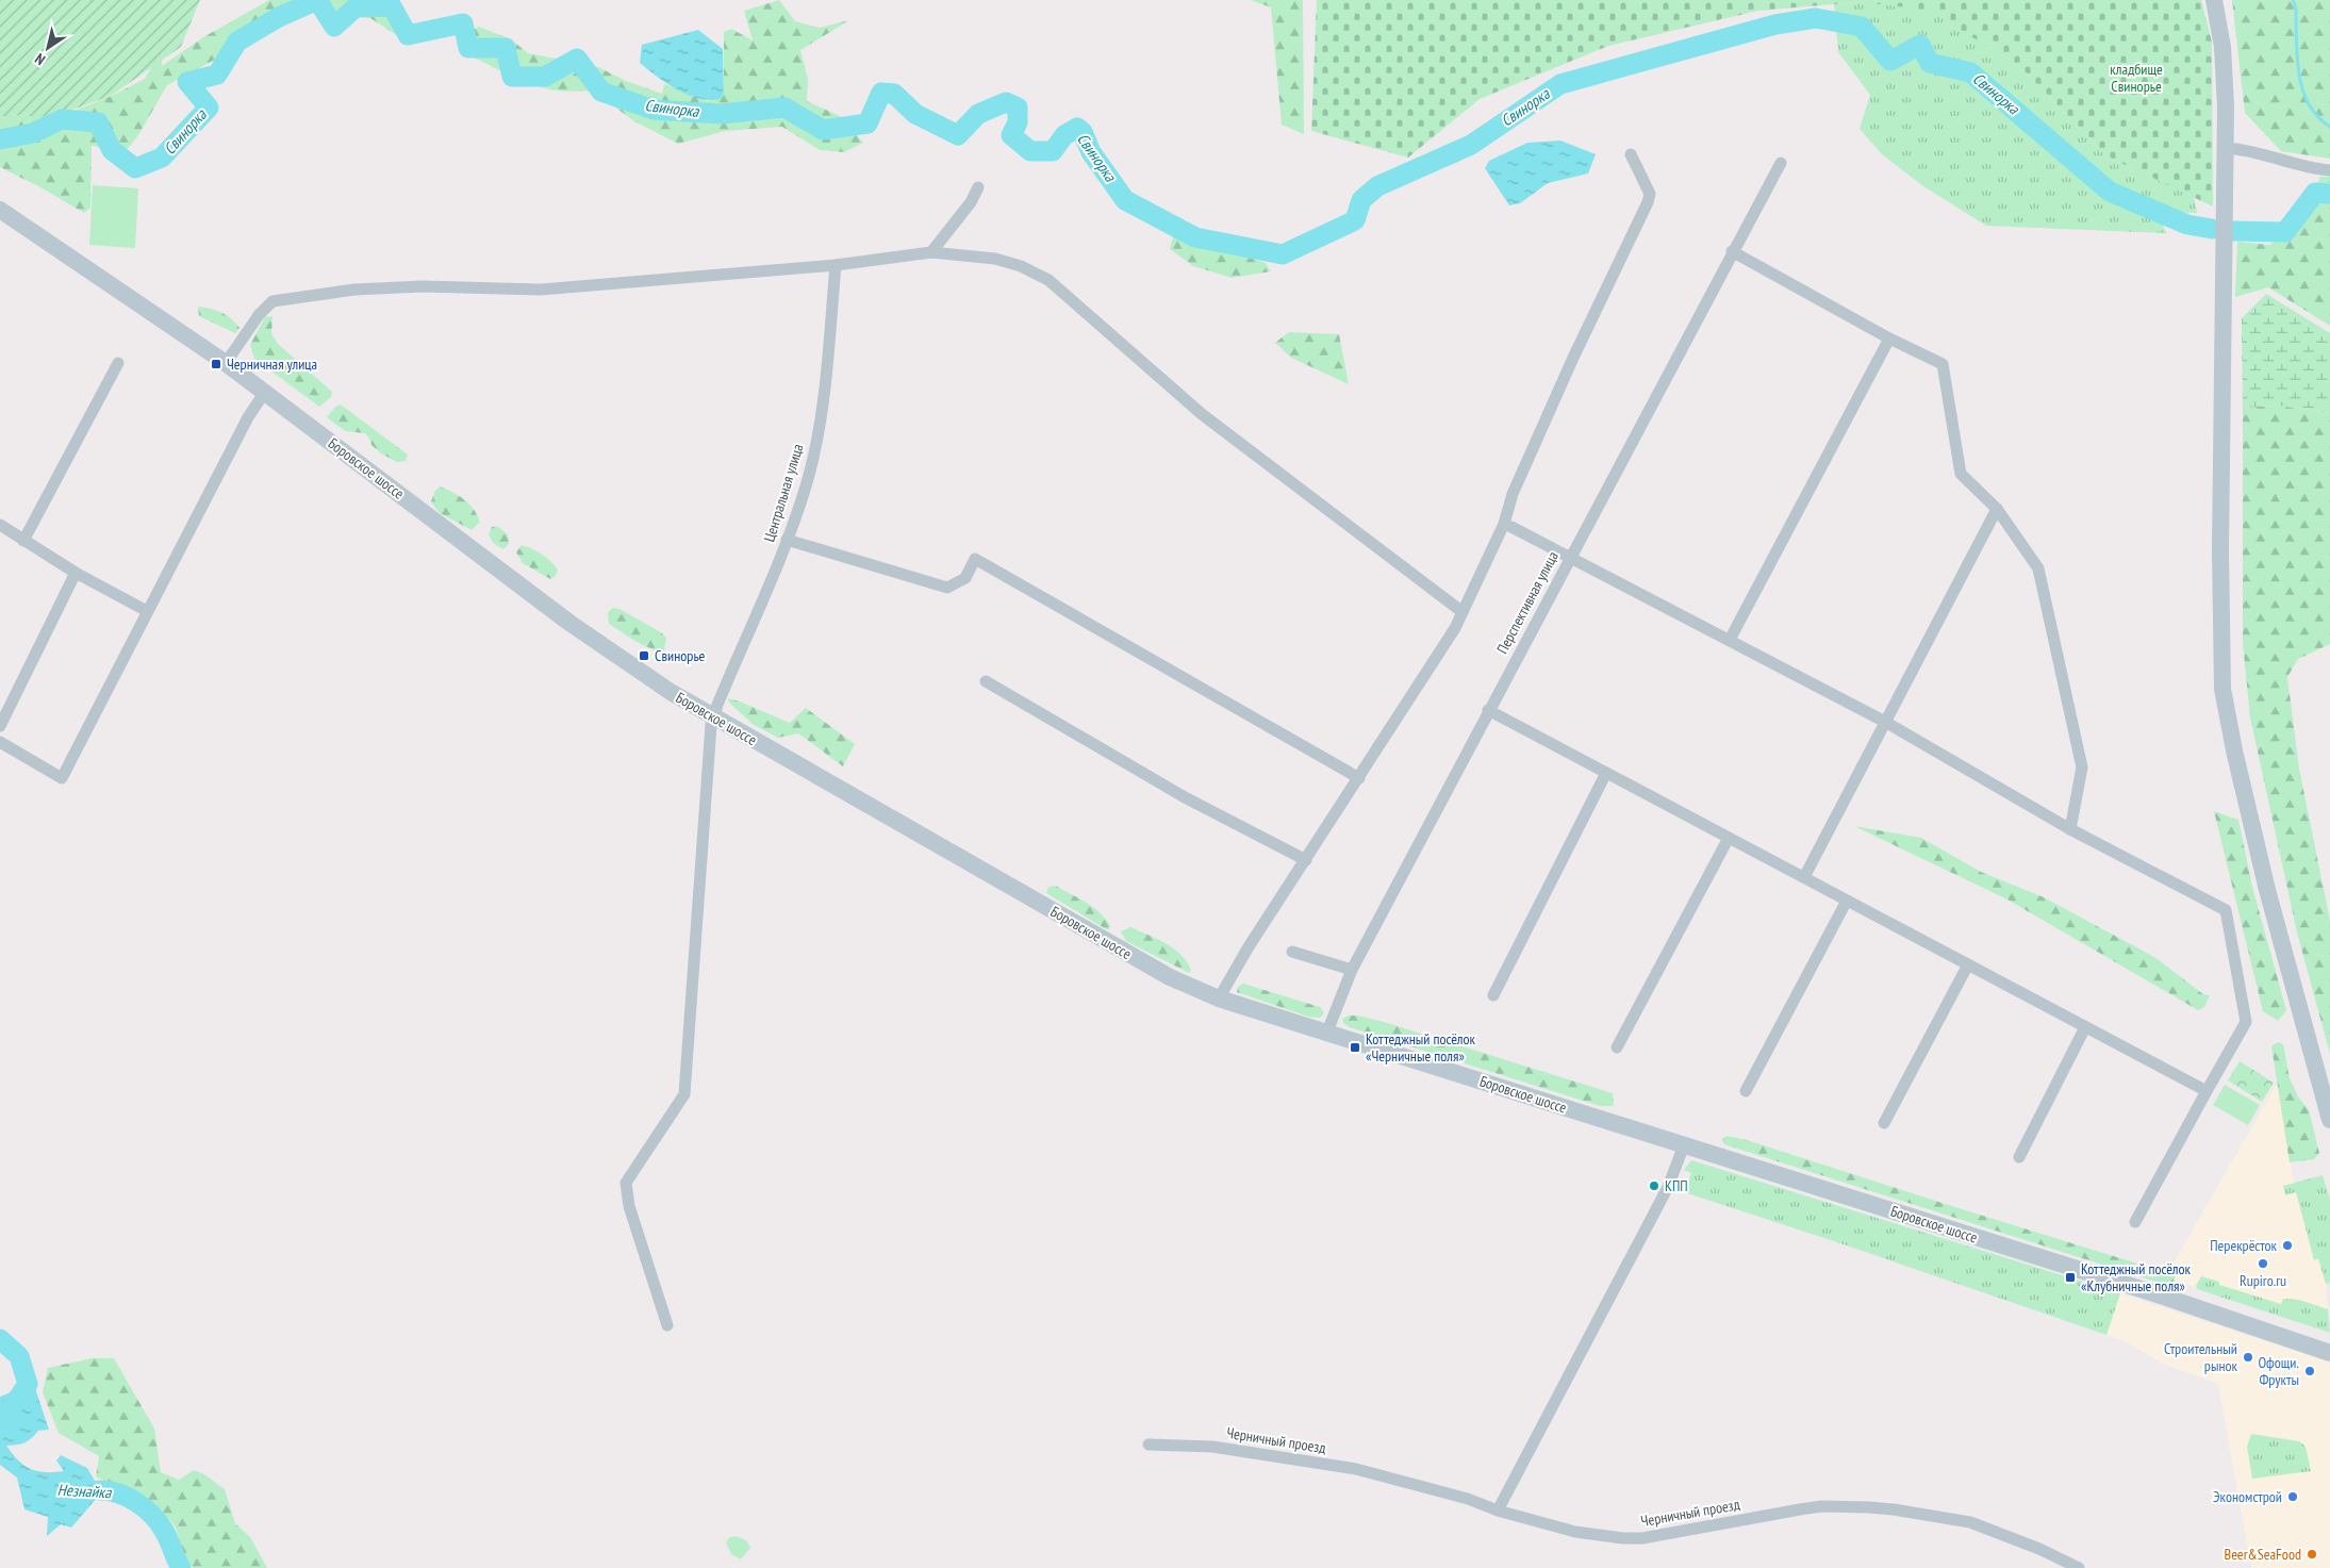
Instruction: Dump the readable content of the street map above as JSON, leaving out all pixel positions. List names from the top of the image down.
{
  "streets": {
    "main road": ["Боровское шоссе"],
    "street": ["Центральная улица", "Перспективная улица", "Черничный проезд"]
  },
  "crossings": [
    ["Боровское шоссе", "Центральная улица"],
    ["Боровское шоссе", "Перспективная улица"]
  ],
  "water": ["Свинорка", "Незнайка"],
  "parks": ["кладбище Свинорье"],
  "places": {
    "transit": [
      "Черничная улица",
      "Свинорье",
      "Коттеджный посёлок «Черничные поля»",
      "Коттеджный посёлок «Клубничные поля»"
    ],
    "other": [
      "КПП",
      "Перекрёсток",
      "Rupiro.ru",
      "Строительный рынок",
      "Офощи. Фрукты",
      "Экономстрой",
      "Beer&SeaFood"
    ]
  },
  "north": "bottom left"
}
